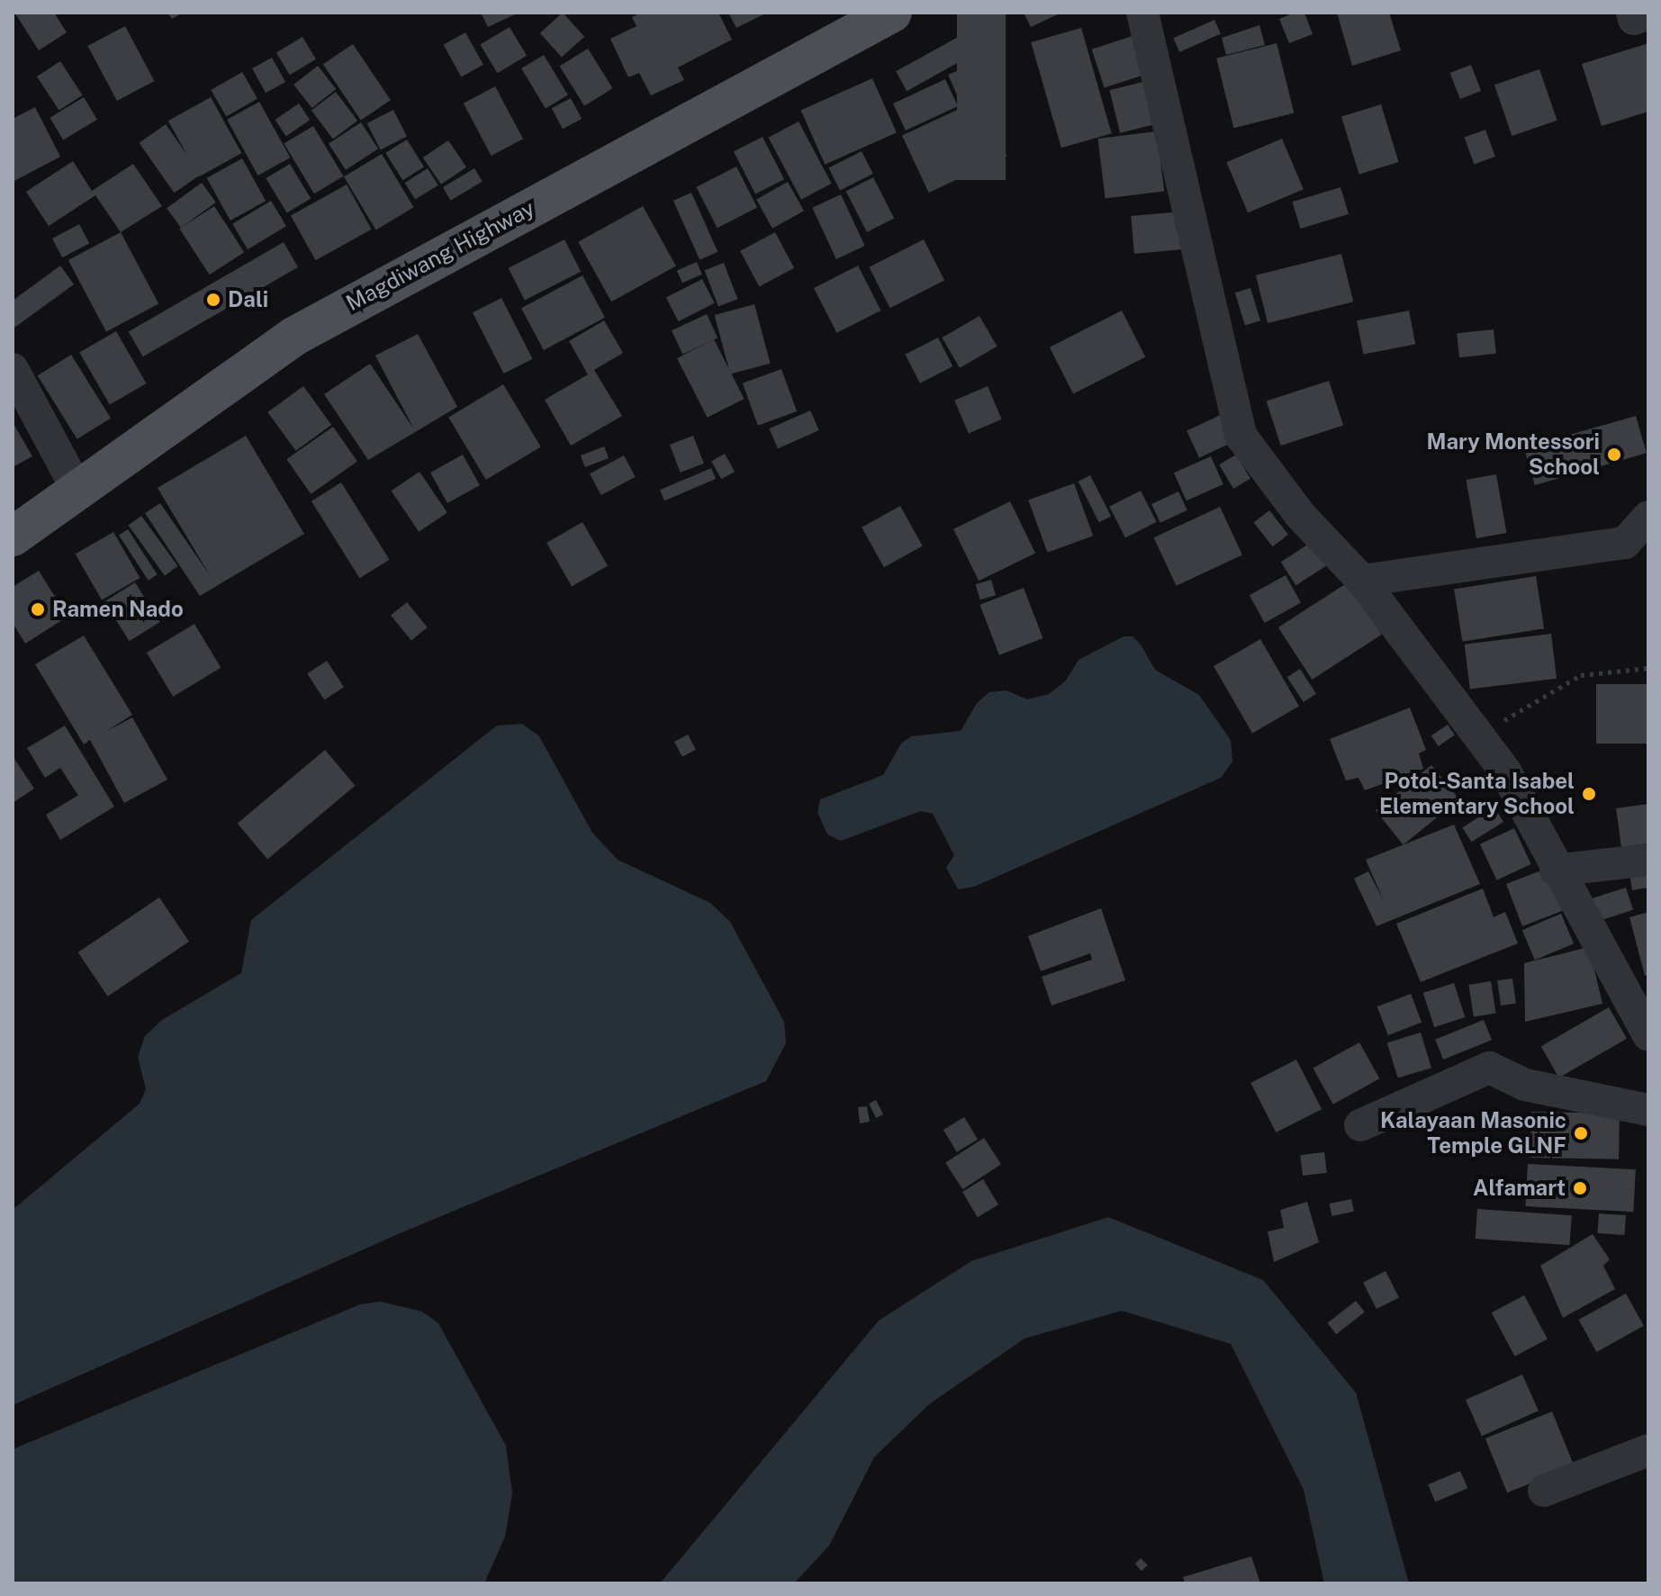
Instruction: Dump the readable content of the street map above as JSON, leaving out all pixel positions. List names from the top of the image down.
{
  "streets": {
    "main road": ["Magdiwang Highway"]
  },
  "places": [
    "Dali",
    "Mary Montessori School",
    "Ramen Nado",
    "Potol-Santa Isabel Elementary School",
    "Kalayaan Masonic Temple GLNF",
    "Alfamart"
  ]
}
